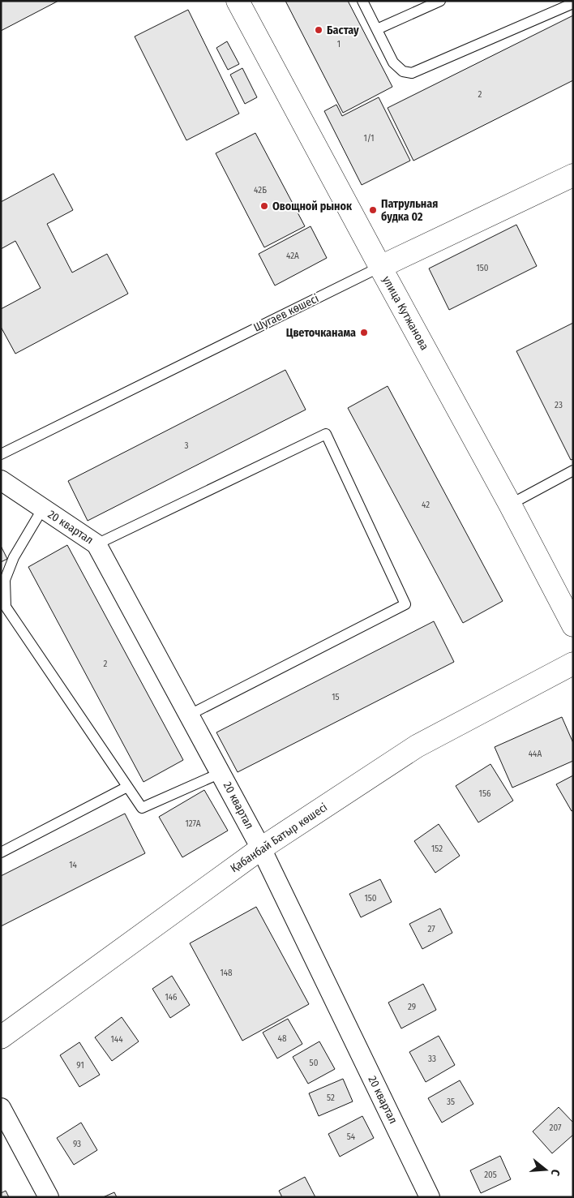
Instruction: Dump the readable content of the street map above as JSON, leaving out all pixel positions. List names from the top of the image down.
{
  "streets": {
    "main road": ["Шугаев көшесі", "улица Кутжанова", "Қабанбай Батыр көшесі"],
    "street": ["20 квартал"]
  },
  "crossings": [
    ["Шугаев көшесі", "улица Кутжанова"],
    ["20 квартал", "Қабанбай Батыр көшесі"]
  ],
  "places": [
    "Бастау",
    "Овощной рынок",
    "Патрульная будка 02",
    "Цветочканама"
  ],
  "house_numbers": [
    "1",
    "2",
    "1/1",
    "42Б",
    "42А",
    "150",
    "23",
    "3",
    "42",
    "2",
    "15",
    "44А",
    "156",
    "127А",
    "152",
    "14",
    "150",
    "27",
    "148",
    "146",
    "29",
    "48",
    "144",
    "33",
    "50",
    "91",
    "52",
    "35",
    "207",
    "54",
    "93",
    "205"
  ],
  "north": "right"
}
